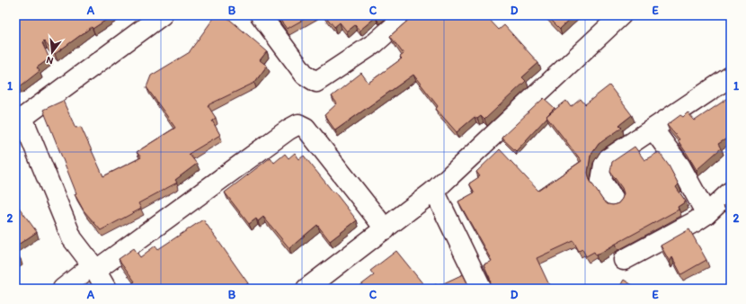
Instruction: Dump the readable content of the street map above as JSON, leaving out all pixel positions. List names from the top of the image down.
{
  "north": "bottom",
  "grid": {
    "columns": [
      "A",
      "B",
      "C",
      "D",
      "E"
    ],
    "rows": ["1", "2"]
  }
}
